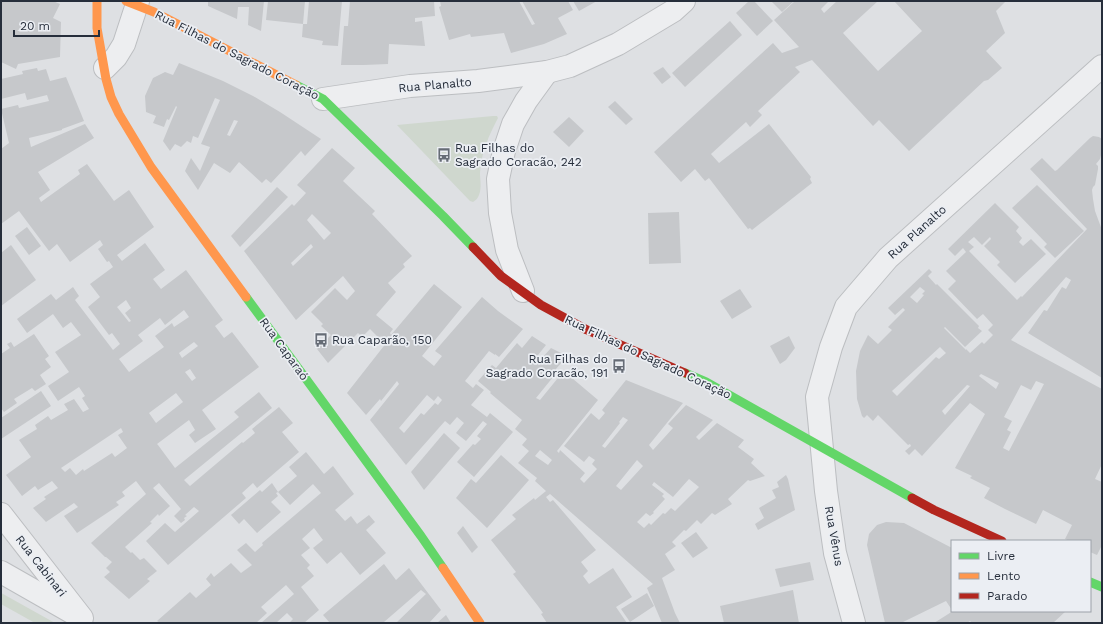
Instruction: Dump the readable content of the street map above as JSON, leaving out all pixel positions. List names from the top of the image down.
{
  "streets": {
    "street": [
      "Rua Filhas do Sagrado Coração",
      "Rua Planalto",
      "Rua Caparaó",
      "Rua Vênus",
      "Rua Cabinari"
    ]
  },
  "crossings": [
    ["Rua Filhas do Sagrado Coração", "Rua Planalto"],
    ["Rua Filhas do Sagrado Coração", "Rua Vênus"],
    ["Rua Planalto", "Rua Vênus"]
  ],
  "places": {
    "bus stop": ["Rua Filhas do Sagrado Coracão, 242", "Rua Caparão, 150", "Rua Filhas do Sagrado Coracão, 191"]
  },
  "legend": ["Livre", "Lento", "Parado"],
  "scale_bar": "20 m"
}
